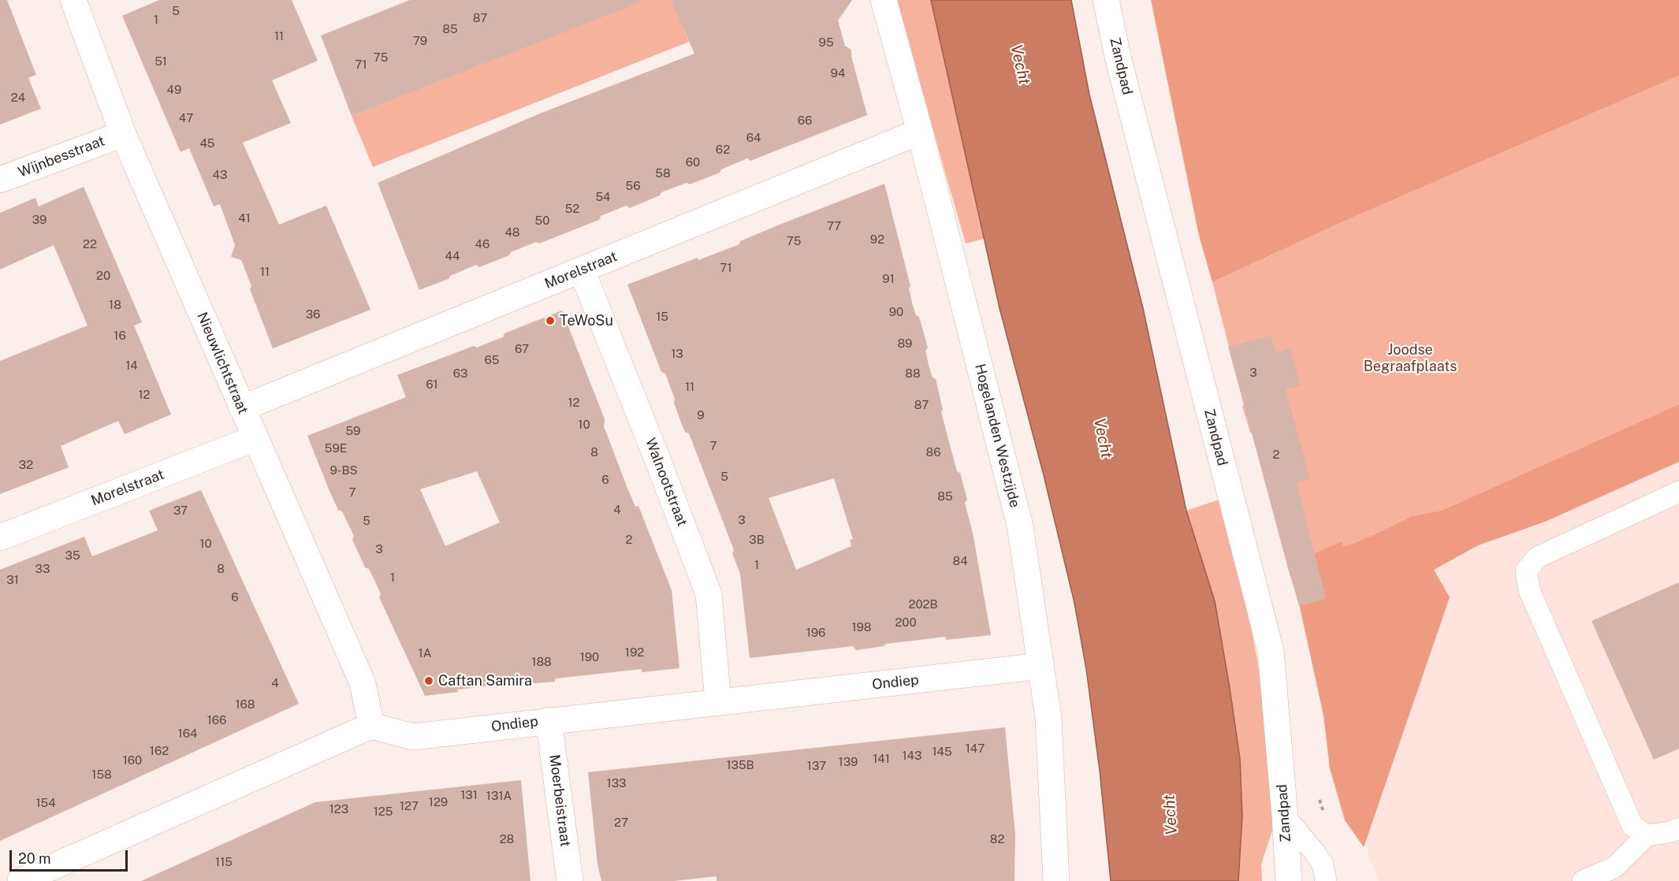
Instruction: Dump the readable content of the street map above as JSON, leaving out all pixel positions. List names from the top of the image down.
{
  "streets": {
    "street": [
      "Zandpad",
      "Wijnbesstraat",
      "Morelstraat",
      "Nieuwlichtstraat",
      "Hogelanden Westzijde",
      "Walnootstraat",
      "Ondiep",
      "Moerbeistraat"
    ]
  },
  "crossings": [
    ["Wijnbesstraat", "Nieuwlichtstraat"],
    ["Morelstraat", "Nieuwlichtstraat"],
    ["Morelstraat", "Hogelanden Westzijde"],
    ["Morelstraat", "Walnootstraat"],
    ["Nieuwlichtstraat", "Ondiep"],
    ["Hogelanden Westzijde", "Ondiep"],
    ["Walnootstraat", "Ondiep"],
    ["Ondiep", "Moerbeistraat"]
  ],
  "water": ["Vecht"],
  "parks": ["Joodse Begraafplaats"],
  "places": ["TeWoSu", "Caftan Samira"],
  "house_numbers": [
    "5",
    "87",
    "1",
    "85",
    "11",
    "79",
    "95",
    "75",
    "51",
    "71",
    "94",
    "49",
    "24",
    "47",
    "66",
    "64",
    "45",
    "62",
    "60",
    "58",
    "43",
    "56",
    "54",
    "52",
    "41",
    "39",
    "50",
    "77",
    "48",
    "92",
    "75",
    "22",
    "46",
    "44",
    "71",
    "11",
    "20",
    "91",
    "18",
    "90",
    "36",
    "15",
    "16",
    "89",
    "67",
    "13",
    "65",
    "14",
    "3",
    "63",
    "88",
    "61",
    "11",
    "12",
    "12",
    "87",
    "9",
    "10",
    "59",
    "7",
    "59E",
    "8",
    "86",
    "2",
    "32",
    "9-BS",
    "5",
    "6",
    "7",
    "85",
    "4",
    "37",
    "3",
    "5",
    "2",
    "3B",
    "10",
    "3",
    "35",
    "84",
    "1",
    "33",
    "8",
    "1",
    "31",
    "6",
    "202B",
    "200",
    "198",
    "196",
    "192",
    "1A",
    "190",
    "188",
    "4",
    "168",
    "166",
    "164",
    "147",
    "162",
    "145",
    "143",
    "141",
    "160",
    "139",
    "135B",
    "137",
    "158",
    "133",
    "131",
    "131A",
    "129",
    "154",
    "127",
    "123",
    "125",
    "27",
    "28",
    "82",
    "115"
  ],
  "scale_bar": "20 m"
}
